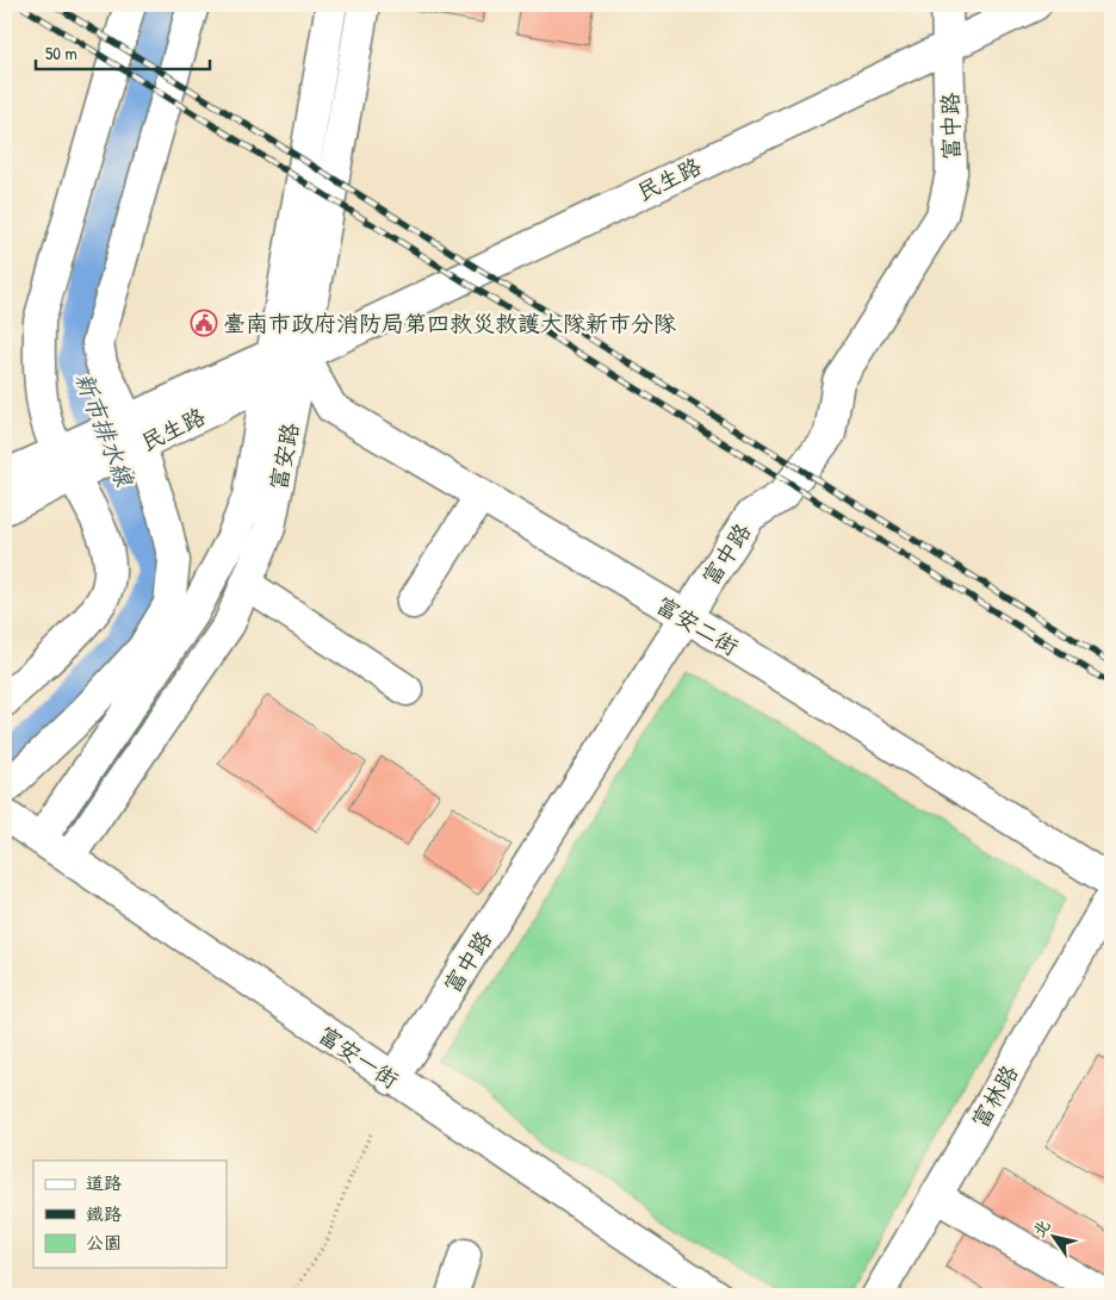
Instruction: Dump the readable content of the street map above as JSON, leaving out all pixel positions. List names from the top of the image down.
{
  "streets": {
    "street": [
      "富中路",
      "民生路",
      "富安路",
      "富安二街",
      "富安一街",
      "富林路"
    ]
  },
  "crossings": [
    ["富中路", "民生路"],
    ["富中路", "富安二街"],
    ["富中路", "富安一街"],
    ["民生路", "富安路"],
    ["民生路", "富安二街"],
    ["富安路", "富安二街"],
    ["富安路", "富安一街"]
  ],
  "water": ["新市排水線"],
  "places": {
    "public building": ["臺南市政府消防局第四救災救護大隊新市分隊"]
  },
  "legend": ["道路", "鐵路", "公園"],
  "scale_bar": "50 m",
  "north": "top left"
}
